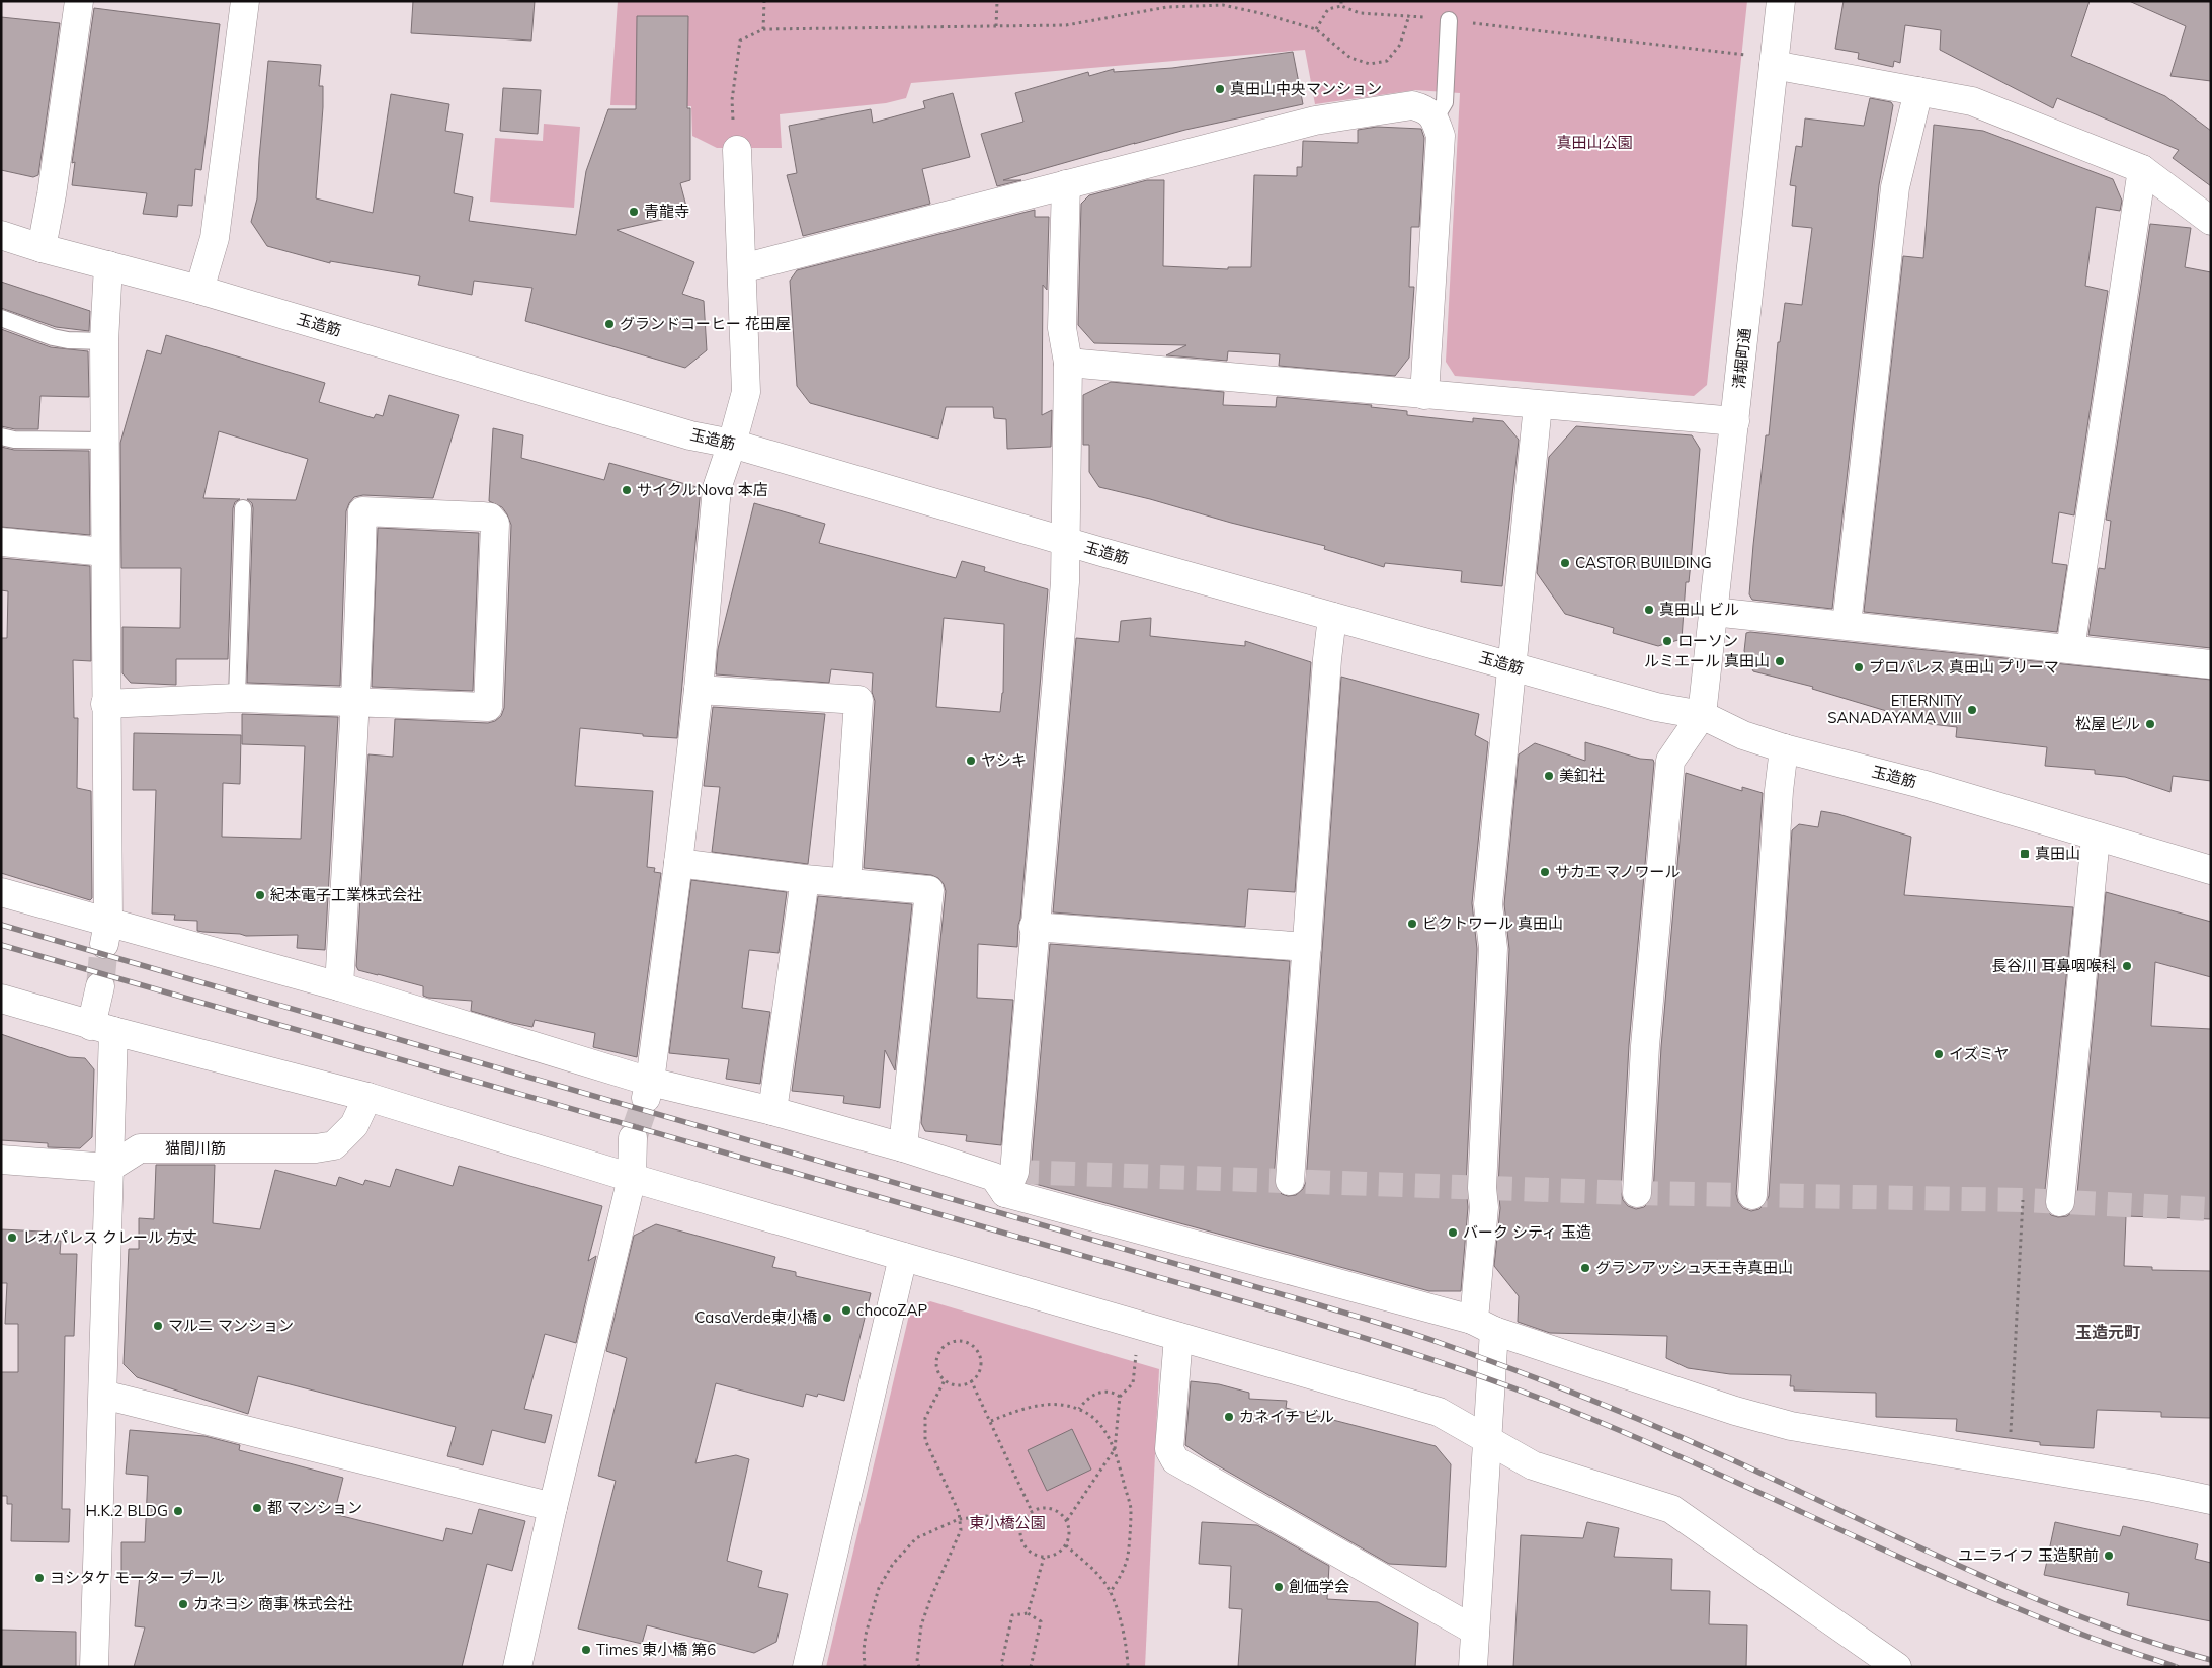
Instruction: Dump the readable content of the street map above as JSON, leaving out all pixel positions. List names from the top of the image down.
{
  "streets": {
    "street": ["玉造筋", "清堀町通", "猫間川筋"]
  },
  "crossings": [
    ["玉造筋", "清堀町通"]
  ],
  "districts": ["玉造元町"],
  "parks": ["真田山公園", "東小橋公園"],
  "places": {
    "other": [
      "真田山中央マンション",
      "青龍寺",
      "グランドコーヒー 花田屋",
      "サイクルNova 本店",
      "CASTOR BUILDING",
      "真田山 ビル",
      "ローソン",
      "ルミエール 真田山",
      "プロパレス 真田山 プリーマ",
      "ETERNITY SANADAYAMA VIII",
      "松屋 ビル",
      "ヤシキ",
      "美釦社",
      "サカエ マノワール",
      "紀本電子工業株式会社",
      "ビクトワール 真田山",
      "長谷川 耳鼻咽喉科",
      "イズミヤ",
      "バーク シティ 玉造",
      "レオパレス クレール 方丈",
      "グランアッシュ天王寺真田山",
      "chocoZAP",
      "CasaVerde東小橋",
      "マルニ マンション",
      "カネイチ ビル",
      "都 マンション",
      "H.K.2 BLDG",
      "ユニライフ 玉造駅前",
      "ヨシタケ モーター プール",
      "創価学会",
      "カネヨシ 商事 株式会社",
      "Times 東小橋 第6"
    ],
    "transit": ["真田山"]
  }
}
